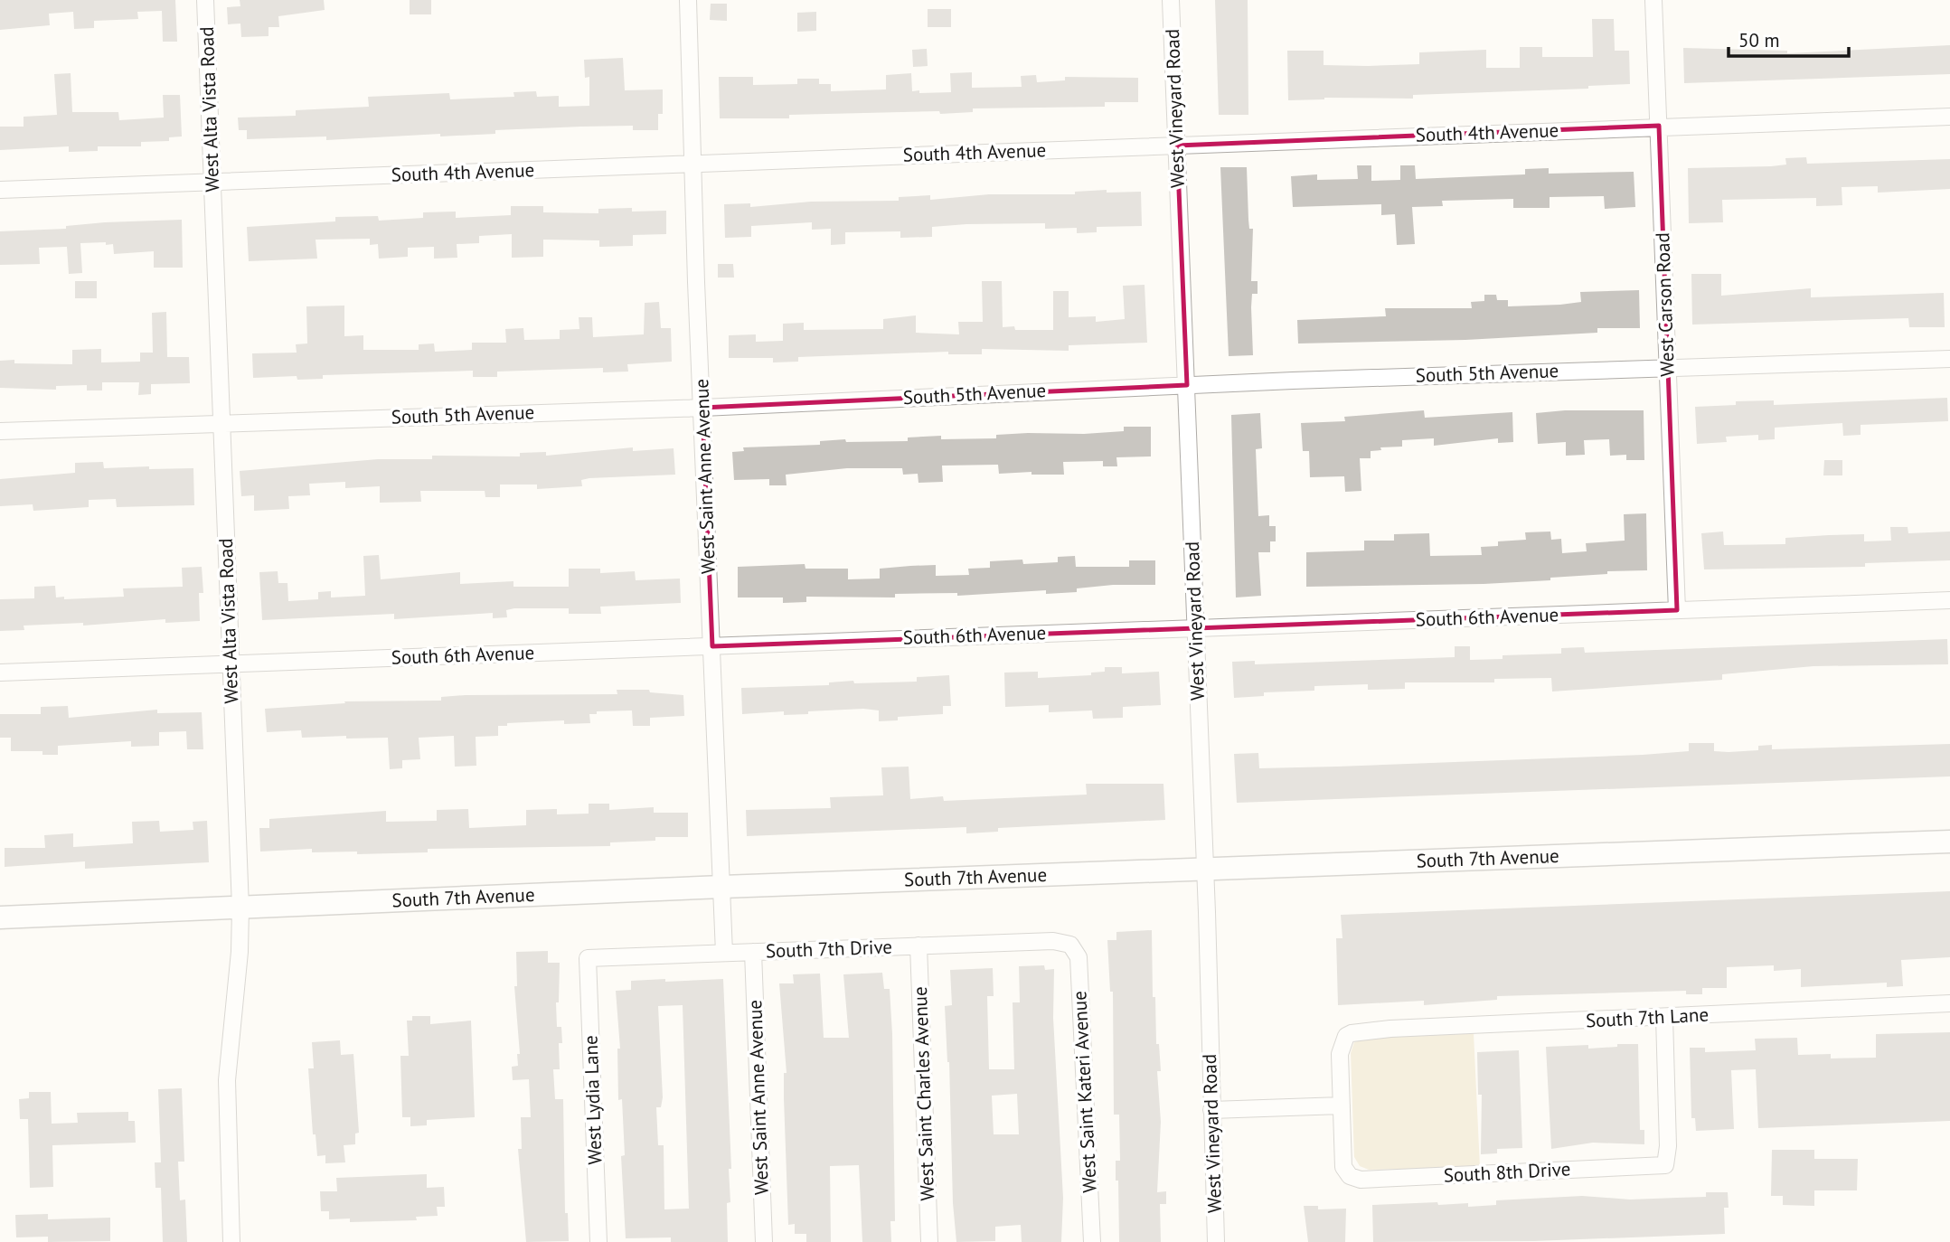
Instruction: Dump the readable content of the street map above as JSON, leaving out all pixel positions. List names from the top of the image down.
{
  "streets": {
    "main road": ["South 7th Avenue"],
    "street": [
      "West Vineyard Road",
      "West Alta Vista Road",
      "South 4th Avenue",
      "West Carson Road",
      "South 5th Avenue",
      "West Saint Anne Avenue",
      "South 6th Avenue",
      "South 7th Drive",
      "South 7th Lane",
      "West Saint Kateri Avenue",
      "West Saint Charles Avenue",
      "West Lydia Lane",
      "South 8th Drive"
    ]
  },
  "crossings": [
    ["West Vineyard Road", "South 4th Avenue"],
    ["West Vineyard Road", "South 5th Avenue"],
    ["West Vineyard Road", "South 6th Avenue"],
    ["West Vineyard Road", "South 7th Avenue"],
    ["West Alta Vista Road", "South 4th Avenue"],
    ["West Alta Vista Road", "South 5th Avenue"],
    ["West Alta Vista Road", "South 6th Avenue"],
    ["West Alta Vista Road", "South 7th Avenue"],
    ["South 4th Avenue", "West Carson Road"],
    ["South 4th Avenue", "West Saint Anne Avenue"],
    ["West Carson Road", "South 5th Avenue"],
    ["West Carson Road", "South 6th Avenue"],
    ["South 5th Avenue", "West Saint Anne Avenue"],
    ["West Saint Anne Avenue", "South 6th Avenue"],
    ["West Saint Anne Avenue", "South 7th Avenue"],
    ["West Saint Anne Avenue", "South 7th Drive"],
    ["South 7th Drive", "West Saint Kateri Avenue"],
    ["South 7th Drive", "West Saint Charles Avenue"],
    ["South 7th Drive", "West Lydia Lane"],
    ["South 7th Lane", "South 8th Drive"]
  ],
  "scale_bar": "50 m"
}
